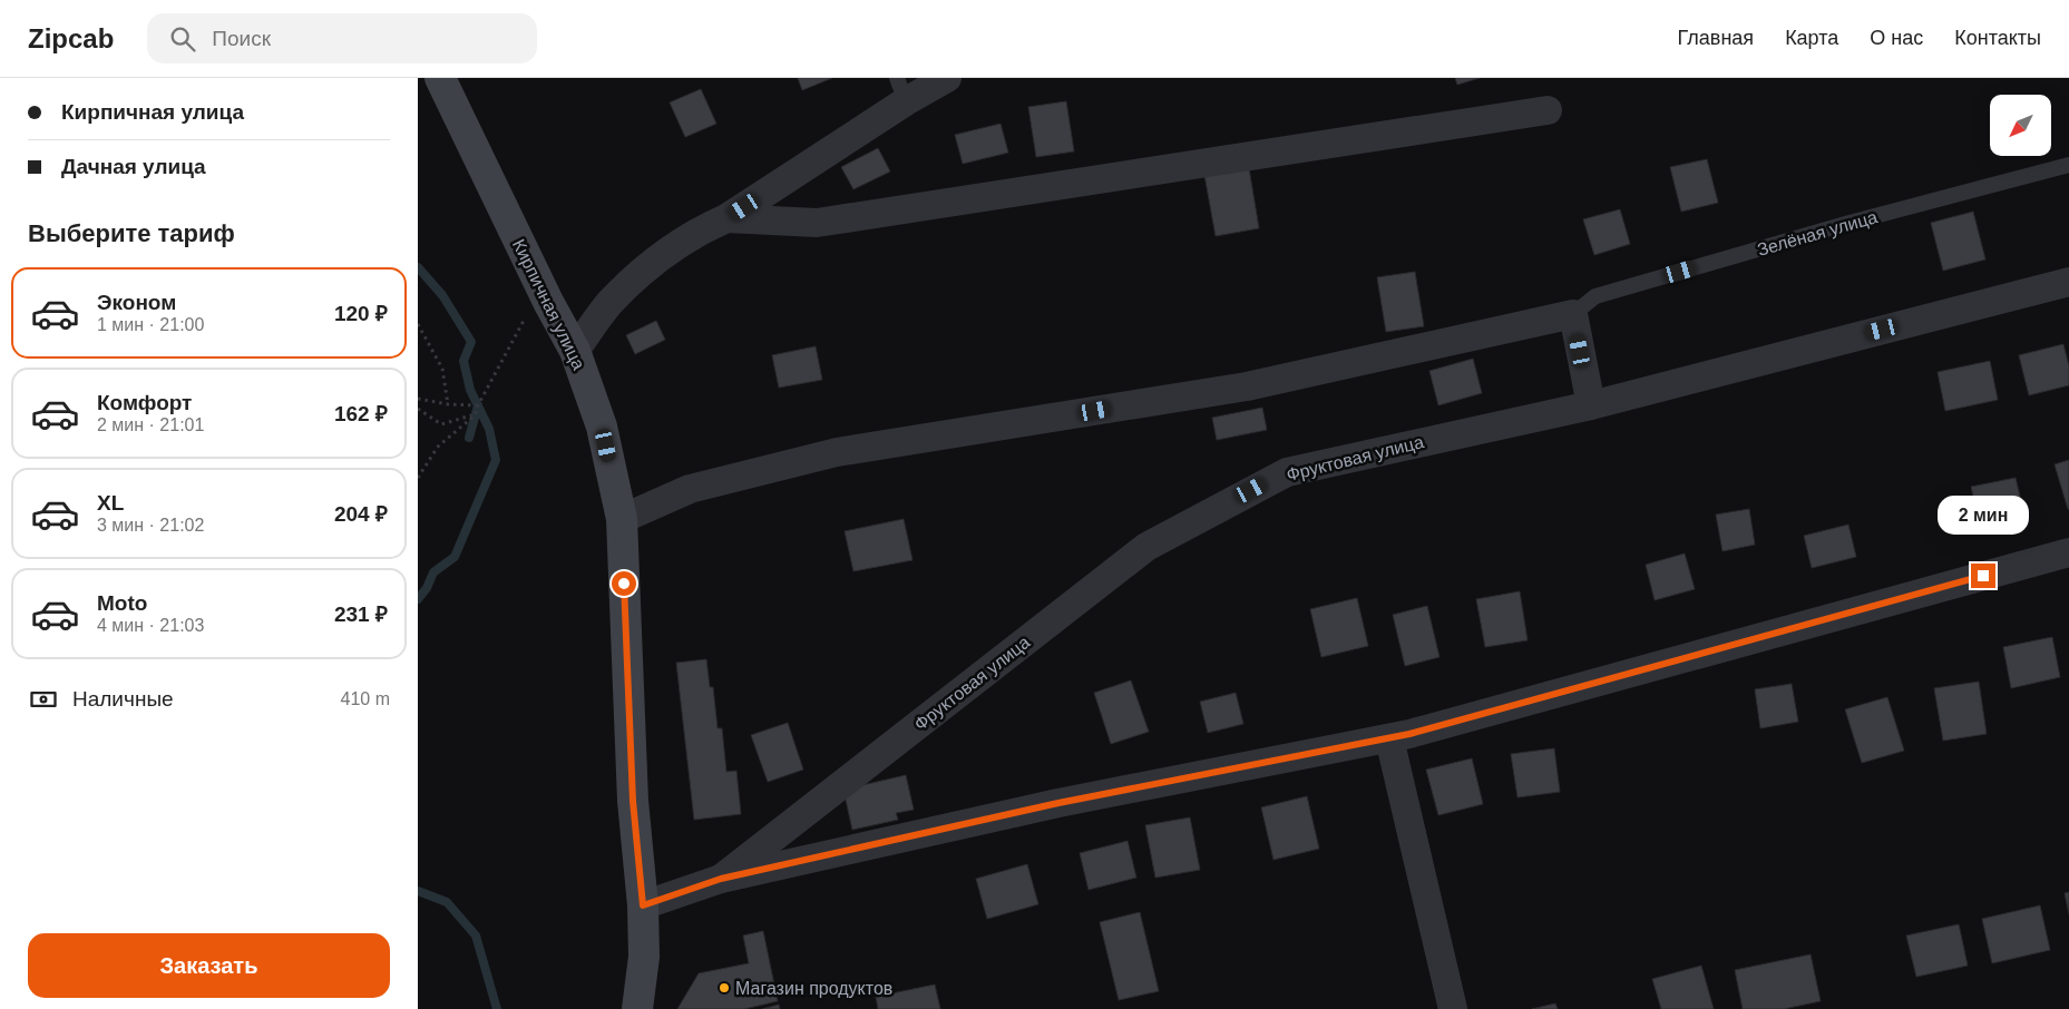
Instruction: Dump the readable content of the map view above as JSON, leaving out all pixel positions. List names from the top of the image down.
{
  "streets": {
    "main road": ["Кирпичная улица"],
    "street": ["Фруктовая улица"],
    "lane": ["Зелёная улица"]
  },
  "places": ["Магазин продуктов"],
  "north": "bottom left",
  "page": {
    "header": "Zipcab",
    "search": "Поиск",
    "nav": [
      "Главная",
      "Карта",
      "О нас",
      "Контакты"
    ],
    "banner": ["Кирпичная улица", "Дачная улица"],
    "heading": "Выберите тариф",
    "list": [
      {
        "name": "Эконом",
        "note": "1 мин · 21:00",
        "value": "120 ₽"
      },
      {
        "name": "Комфорт",
        "note": "2 мин · 21:01",
        "value": "162 ₽"
      },
      {
        "name": "XL",
        "note": "3 мин · 21:02",
        "value": "204 ₽"
      },
      {
        "name": "Moto",
        "note": "4 мин · 21:03",
        "value": "231 ₽"
      }
    ],
    "bubble": "2 мин",
    "pay": ["Наличные", "410 m"],
    "buttons": "Заказать"
  }
}
